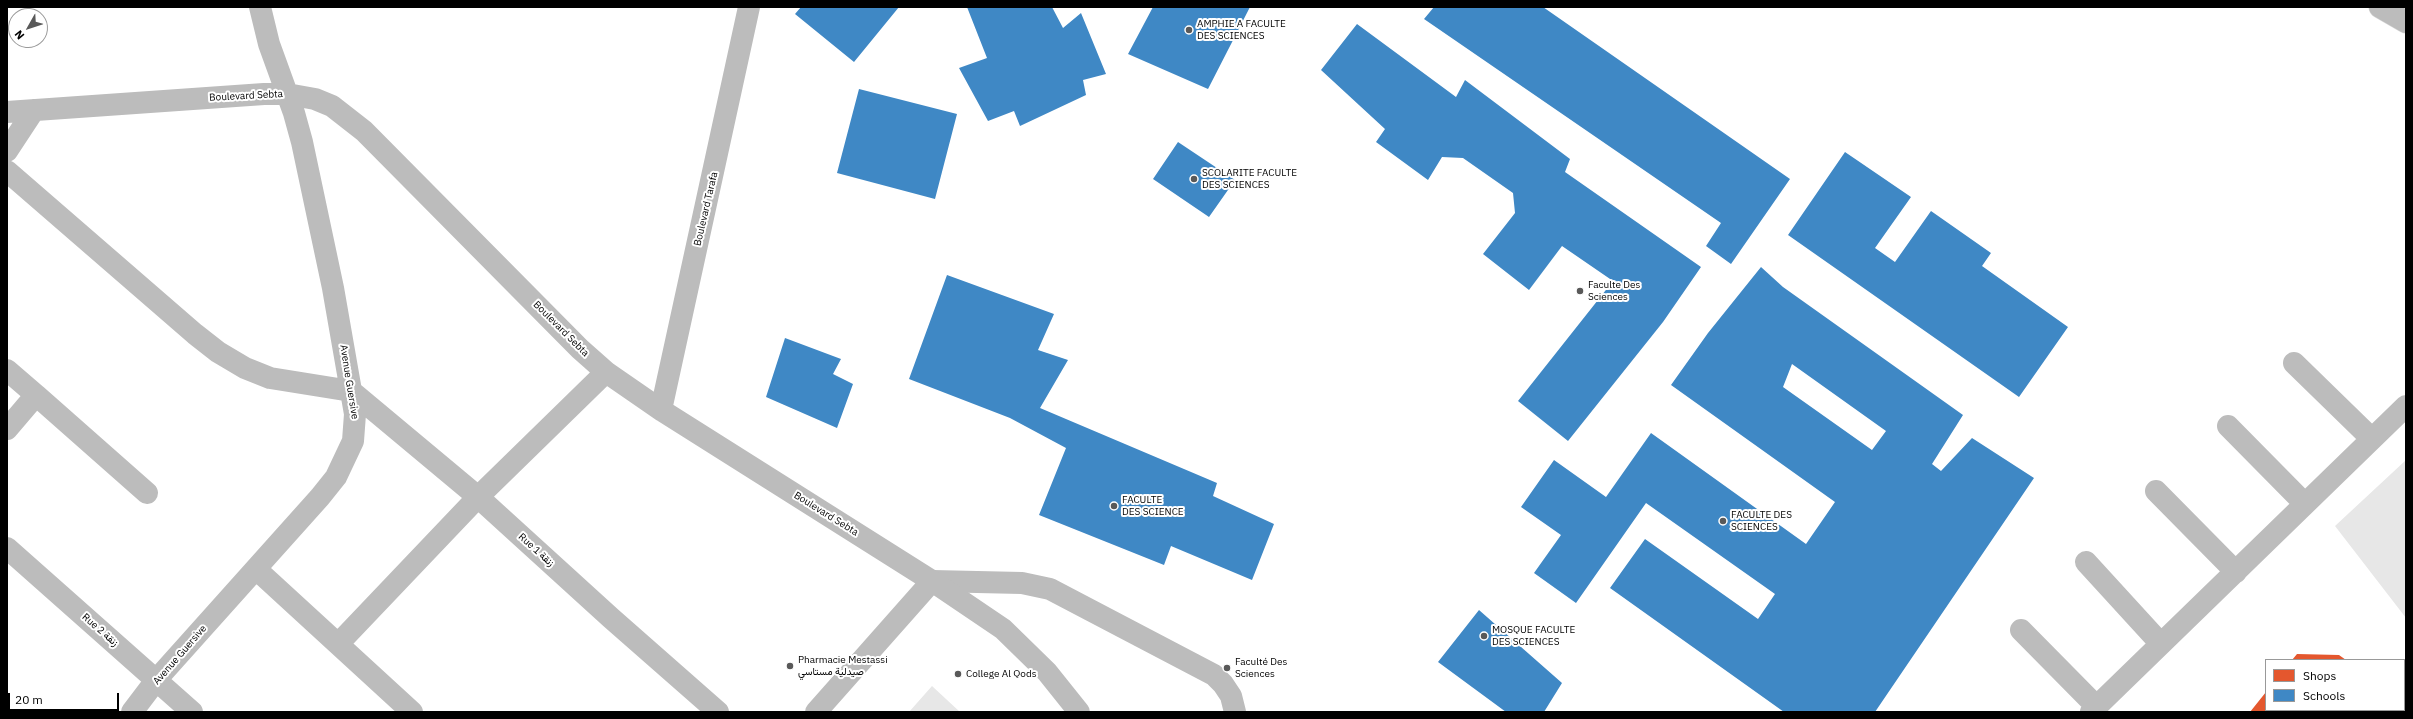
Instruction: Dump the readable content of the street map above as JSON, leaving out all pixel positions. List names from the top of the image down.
{
  "streets": {
    "main road": [
      "Boulevard Sebta",
      "Boulevard Tarafa",
      "Avenue Guersive",
      "Rue 1 زنقة",
      "Rue 2 زنقة"
    ]
  },
  "crossings": [
    ["Boulevard Sebta", "Boulevard Tarafa"],
    ["Boulevard Sebta", "Avenue Guersive"],
    ["Avenue Guersive", "Rue 1 زنقة"],
    ["Avenue Guersive", "Rue 2 زنقة"]
  ],
  "places": [
    "AMPHIE A FACULTE DES SCIENCES",
    "SCOLARITE FACULTE DES SCIENCES",
    "Faculte Des Sciences",
    "FACULTE DES SCIENCE",
    "FACULTE DES SCIENCES",
    "MOSQUE FACULTE DES SCIENCES",
    "Pharmacie Mestassi صيدلية مستاسي",
    "Faculté Des Sciences",
    "College Al Qods"
  ],
  "legend": ["Shops", "Schools"],
  "scale_bar": "20 m",
  "north": "bottom left"
}
